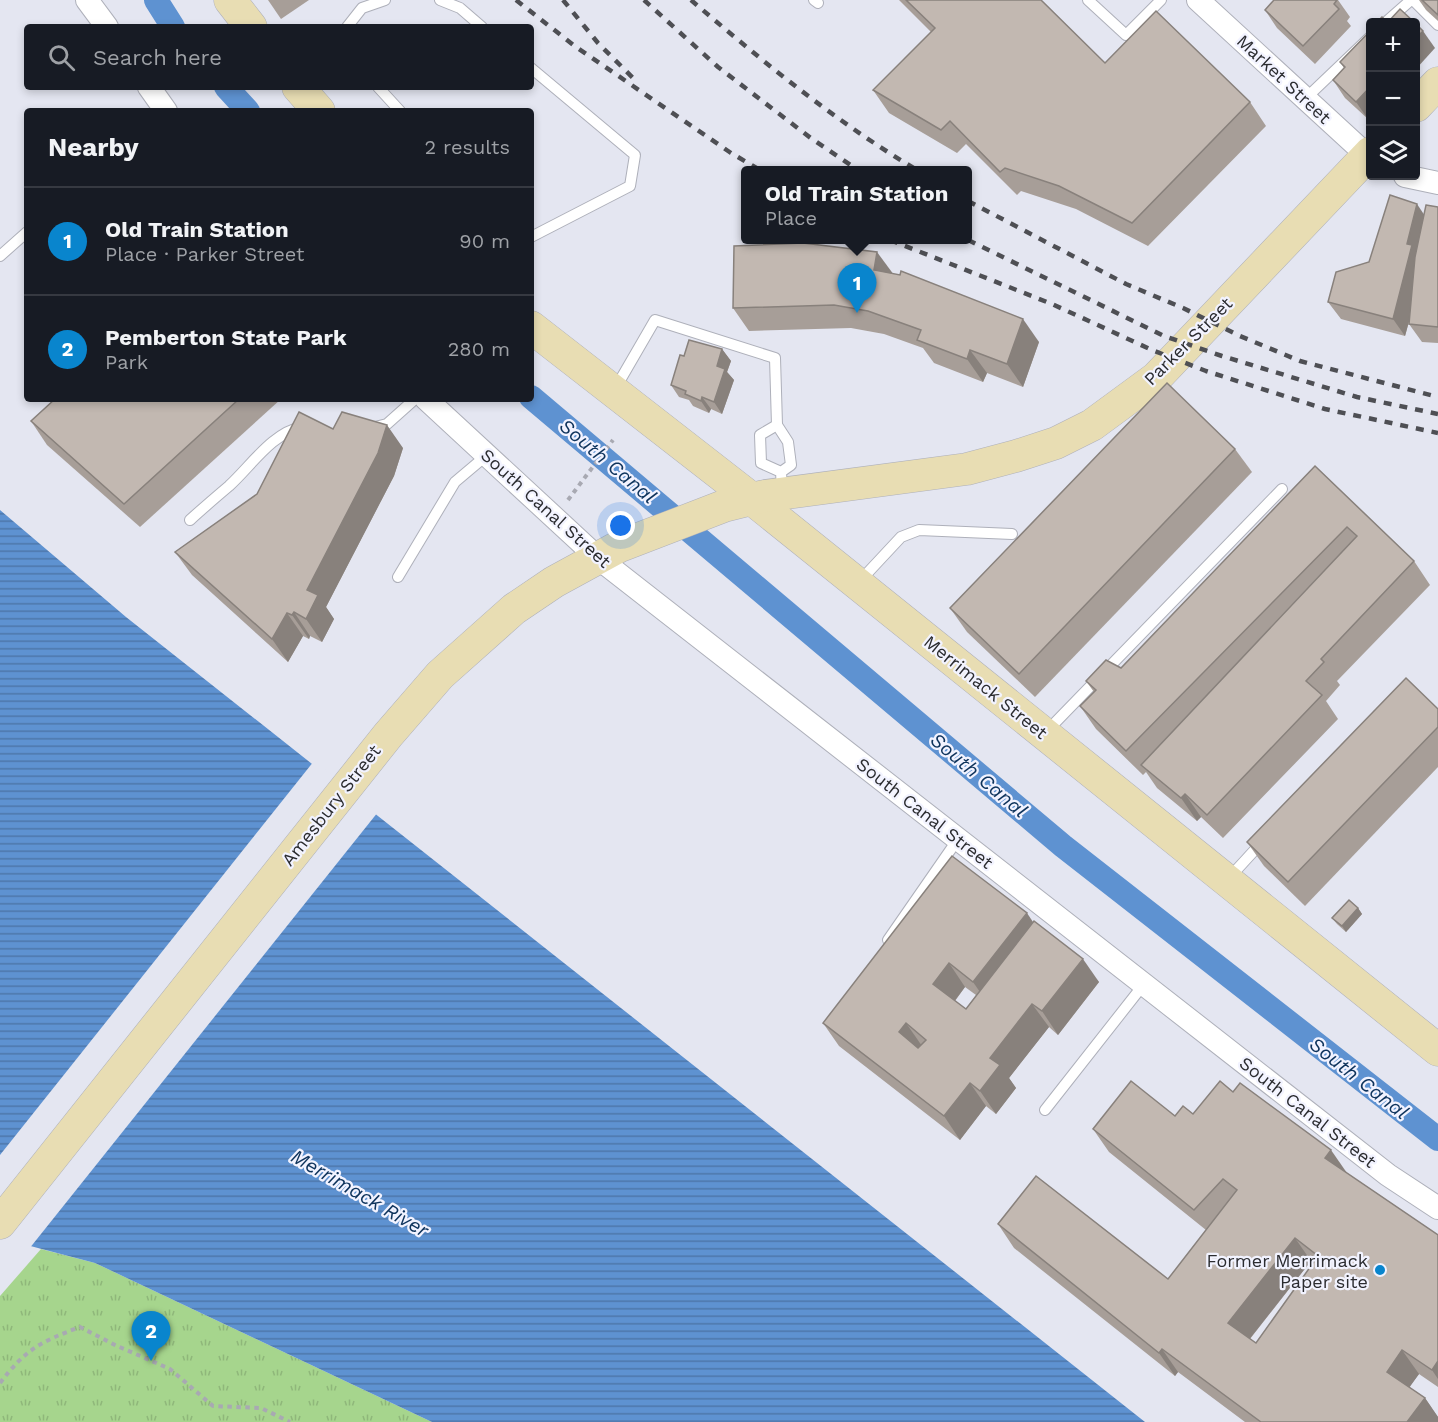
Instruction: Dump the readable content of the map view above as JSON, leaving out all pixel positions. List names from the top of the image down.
{
  "streets": {
    "main road": ["Parker Street", "Merrimack Street", "Amesbury Street"],
    "street": ["Market Street", "South Canal Street"]
  },
  "crossings": [
    ["Parker Street", "Merrimack Street"],
    ["Parker Street", "Amesbury Street"],
    ["South Canal Street", "Amesbury Street"],
    ["Merrimack Street", "Amesbury Street"]
  ],
  "water": ["South Canal", "Merrimack River"],
  "places": ["Former Merrimack Paper site"],
  "page": {
    "map_buttons": ["+", "−"],
    "search": "Search here",
    "heading": ["Nearby", "2 results"],
    "popup": ["Old Train Station", "Place"],
    "list": [
      {
        "mark": "1",
        "name": "Old Train Station",
        "note": "Place · Parker Street",
        "value": "90 m"
      },
      {
        "mark": "2",
        "name": "Pemberton State Park",
        "note": "Park",
        "value": "280 m"
      }
    ],
    "pins": ["1", "2"]
  }
}
